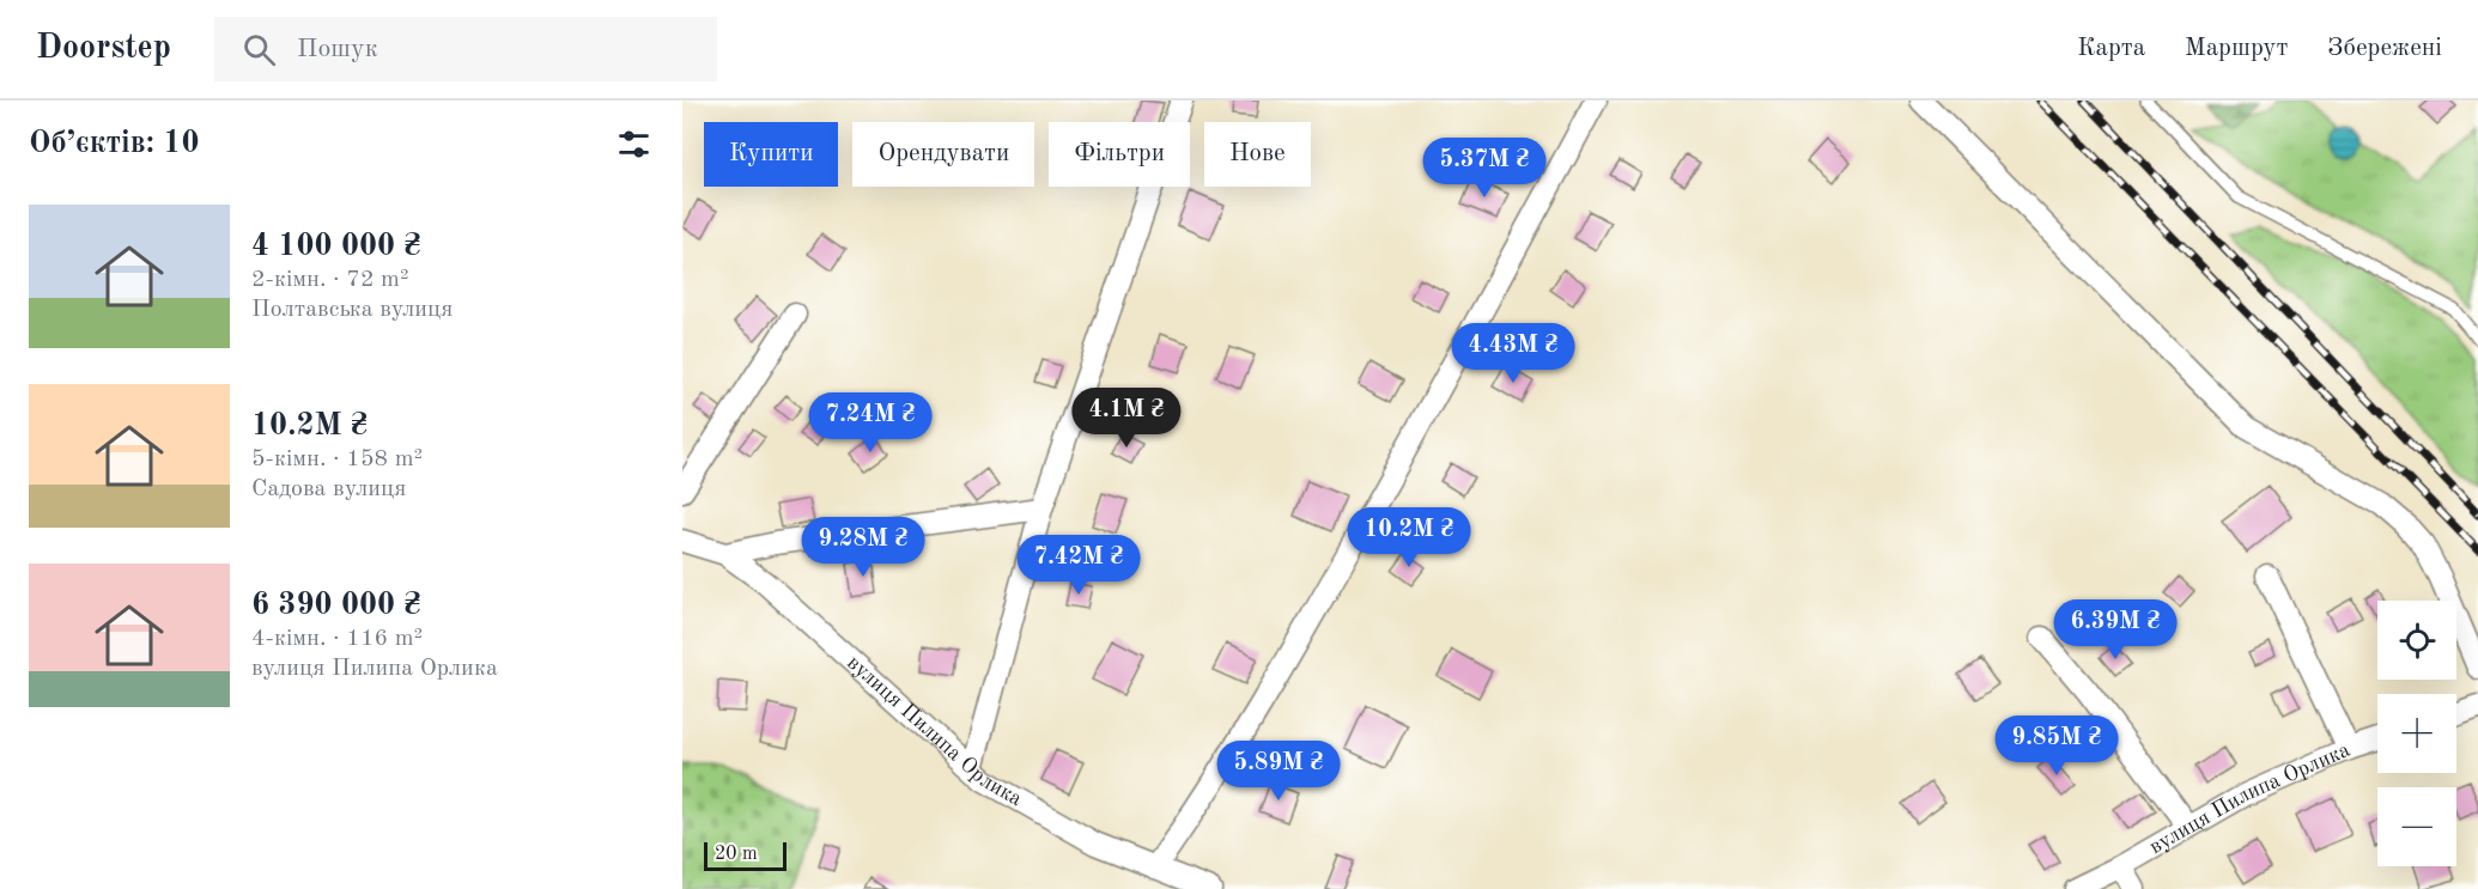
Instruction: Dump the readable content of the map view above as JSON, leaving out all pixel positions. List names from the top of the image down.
{
  "streets": {
    "street": ["вулиця Пилипа Орлика"]
  },
  "scale_bar": "20 m",
  "page": {
    "header": "Doorstep",
    "search": "Пошук",
    "nav": ["Карта", "Маршрут", "Збережені"],
    "heading": "Об’єктів: 10",
    "chip": [
      "Купити",
      "Орендувати",
      "Фільтри",
      "Нове"
    ],
    "price": [
      "5.37M ₴",
      "4.43M ₴",
      "4.1M ₴",
      "7.24M ₴",
      "10.2M ₴",
      "9.28M ₴",
      "7.42M ₴",
      "6.39M ₴",
      "9.85M ₴",
      "5.89M ₴"
    ],
    "list": [
      {
        "name": "4 100 000 ₴",
        "note": "2-кімн. · 72 m² · Полтавська вулиця"
      },
      {
        "name": "10.2M ₴",
        "note": "5-кімн. · 158 m² · Садова вулиця"
      },
      {
        "name": "6 390 000 ₴",
        "note": "4-кімн. · 116 m² · вулиця Пилипа Орлика"
      }
    ],
    "map_buttons": ["+", "−"],
    "scale": "20 m"
  }
}
